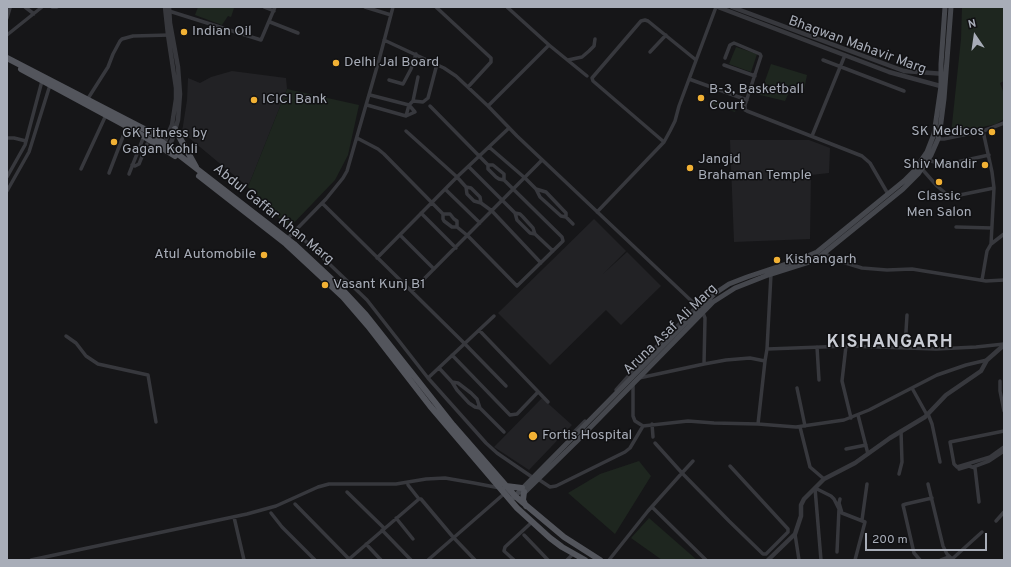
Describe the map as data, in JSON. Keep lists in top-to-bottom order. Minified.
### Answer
{"streets":{"main road":["Abdul Gaffar Khan Marg","Aruna Asaf Ali Marg"],"street":["Bhagwan Mahavir Marg"]},"crossings":[["Bhagwan Mahavir Marg","Aruna Asaf Ali Marg"]],"districts":["KISHANGARH"],"places":["Indian Oil","Delhi Jal Board","B-3, Basketball Court","ICICI Bank","SK Medicos","GK Fitness by Gagan Kohli","Shiv Mandir","Jangid Brahaman Temple","Classic Men Salon","Atul Automobile","Kishangarh","Vasant Kunj B1","Fortis Hospital"],"scale_bar":"200 m","north":"top"}
